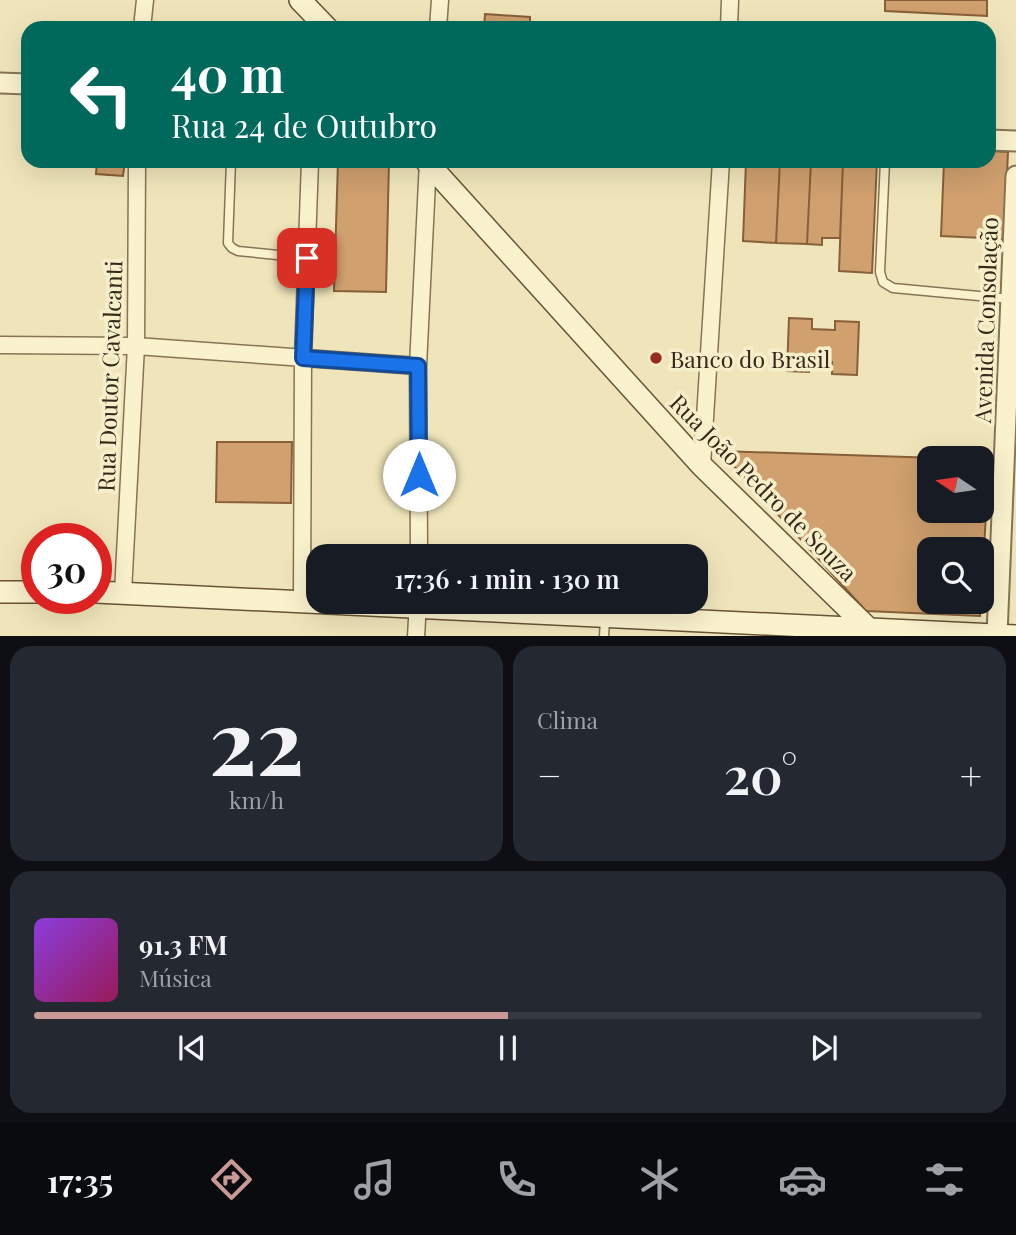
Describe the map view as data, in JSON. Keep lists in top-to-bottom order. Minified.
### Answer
{"streets":{"main road":["Rua João Pedro de Souza"],"street":["Avenida Consolação","Rua Doutor Cavalcanti"]},"places":["Banco do Brasil"],"north":"left","page":{"turn":["40 m","Rua 24 de Outubro"],"limit":"30","trip":"17:36 · 1 min · 130 m","tile":[["22","km/h"],"Clima"],"heat":["−","20°","+"],"song":["91.3 FM","Música"],"tabs":"17:35"}}
